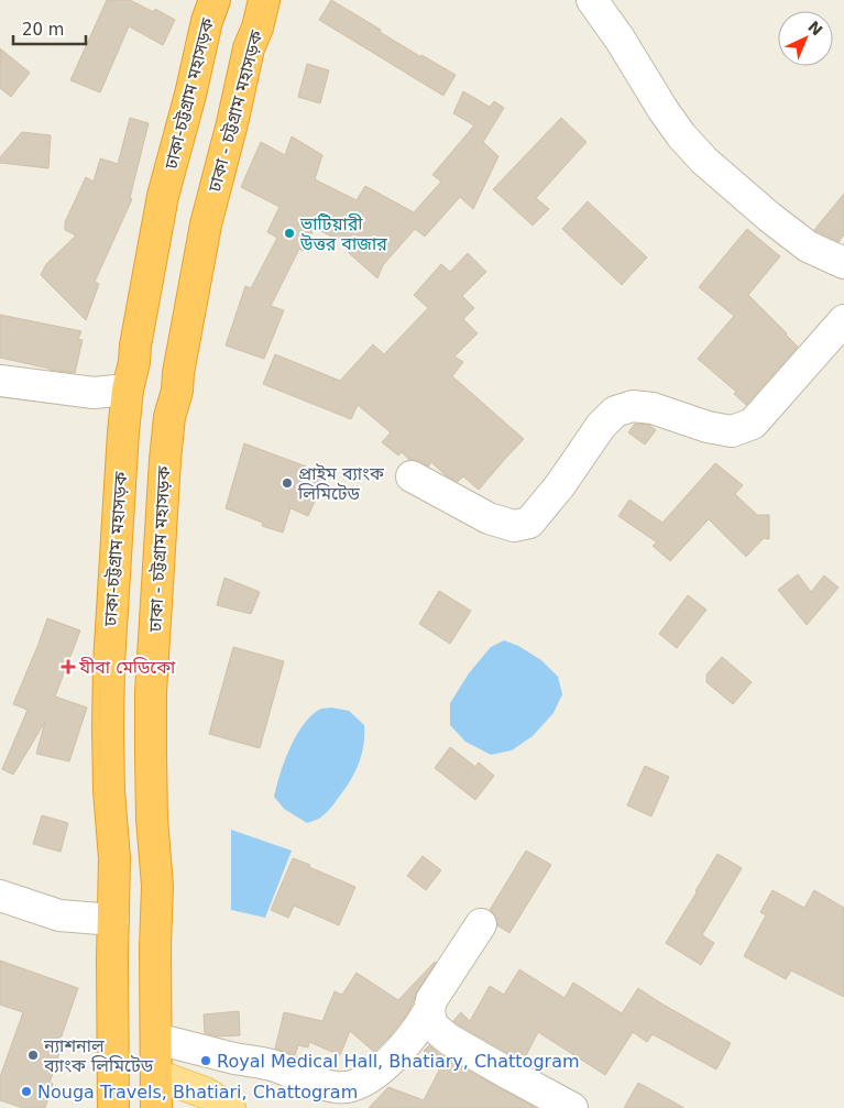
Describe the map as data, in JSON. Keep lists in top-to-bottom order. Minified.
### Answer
{"streets":{"highway":["ঢাকা-চট্টগ্রাম মহাসড়ক","ঢাকা - চট্টগ্রাম মহাসড়ক"]},"places":{"other":["ভাটিয়ারী উত্তর বাজার","প্রাইম ব্যাংক লিমিটেড","ন্যাশনাল ব্যাংক লিমিটেড","Royal Medical Hall, Bhatiary, Chattogram","Nouga Travels, Bhatiari, Chattogram"],"health":["যীবা মেডিকো"]},"scale_bar":"20 m","north":"top right"}
